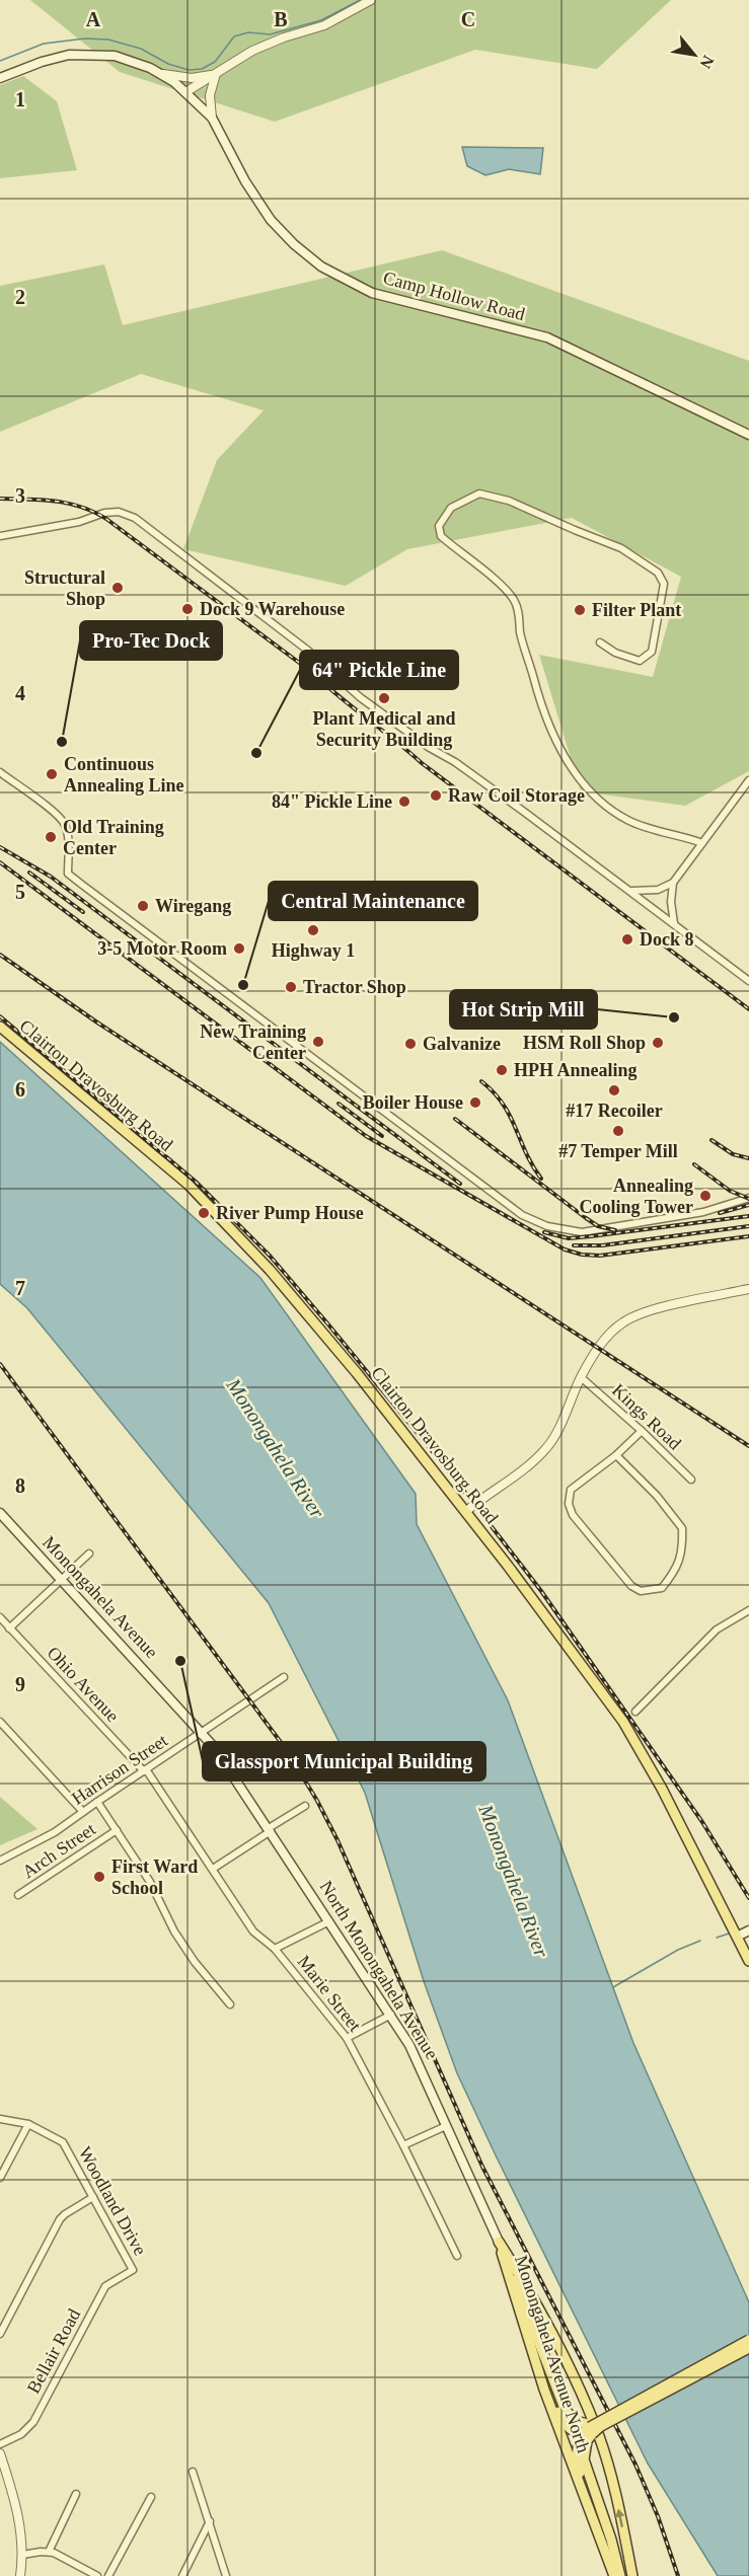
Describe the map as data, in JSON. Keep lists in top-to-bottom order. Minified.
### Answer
{"streets":{"main road":["Camp Hollow Road","Clairton Dravosburg Road","Monongahela Avenue","North Monongahela Avenue","Monongahela Avenue North"],"street":["Kings Road","Ohio Avenue","Harrison Street","Arch Street","Marie Street","Woodland Drive","Bellair Road"]},"crossings":[["Monongahela Avenue","Harrison Street"],["Monongahela Avenue","North Monongahela Avenue"],["Ohio Avenue","Harrison Street"],["Ohio Avenue","Marie Street"],["Harrison Street","North Monongahela Avenue"],["Harrison Street","Marie Street"],["North Monongahela Avenue","Monongahela Avenue North"],["Woodland Drive","Bellair Road"]],"water":["Monongahela River"],"places":["Structural Shop","Dock 9 Warehouse","Filter Plant","Plant Medical and Security Building","Pro-Tec Dock","64\" Pickle Line","Continuous Annealing Line","Raw Coil Storage","84\" Pickle Line","Old Training Center","Wiregang","Highway 1","Dock 8","3-5 Motor Room","Central Maintenance","Tractor Shop","Hot Strip Mill","New Training Center","HSM Roll Shop","Galvanize","HPH Annealing","#17 Recoiler","Boiler House","#7 Temper Mill","Annealing Cooling Tower","River Pump House","Glassport Municipal Building","First Ward School"],"north":"bottom right","grid":{"columns":["A","B","C"],"rows":["1","2","3","4","5","6","7","8","9"]}}
